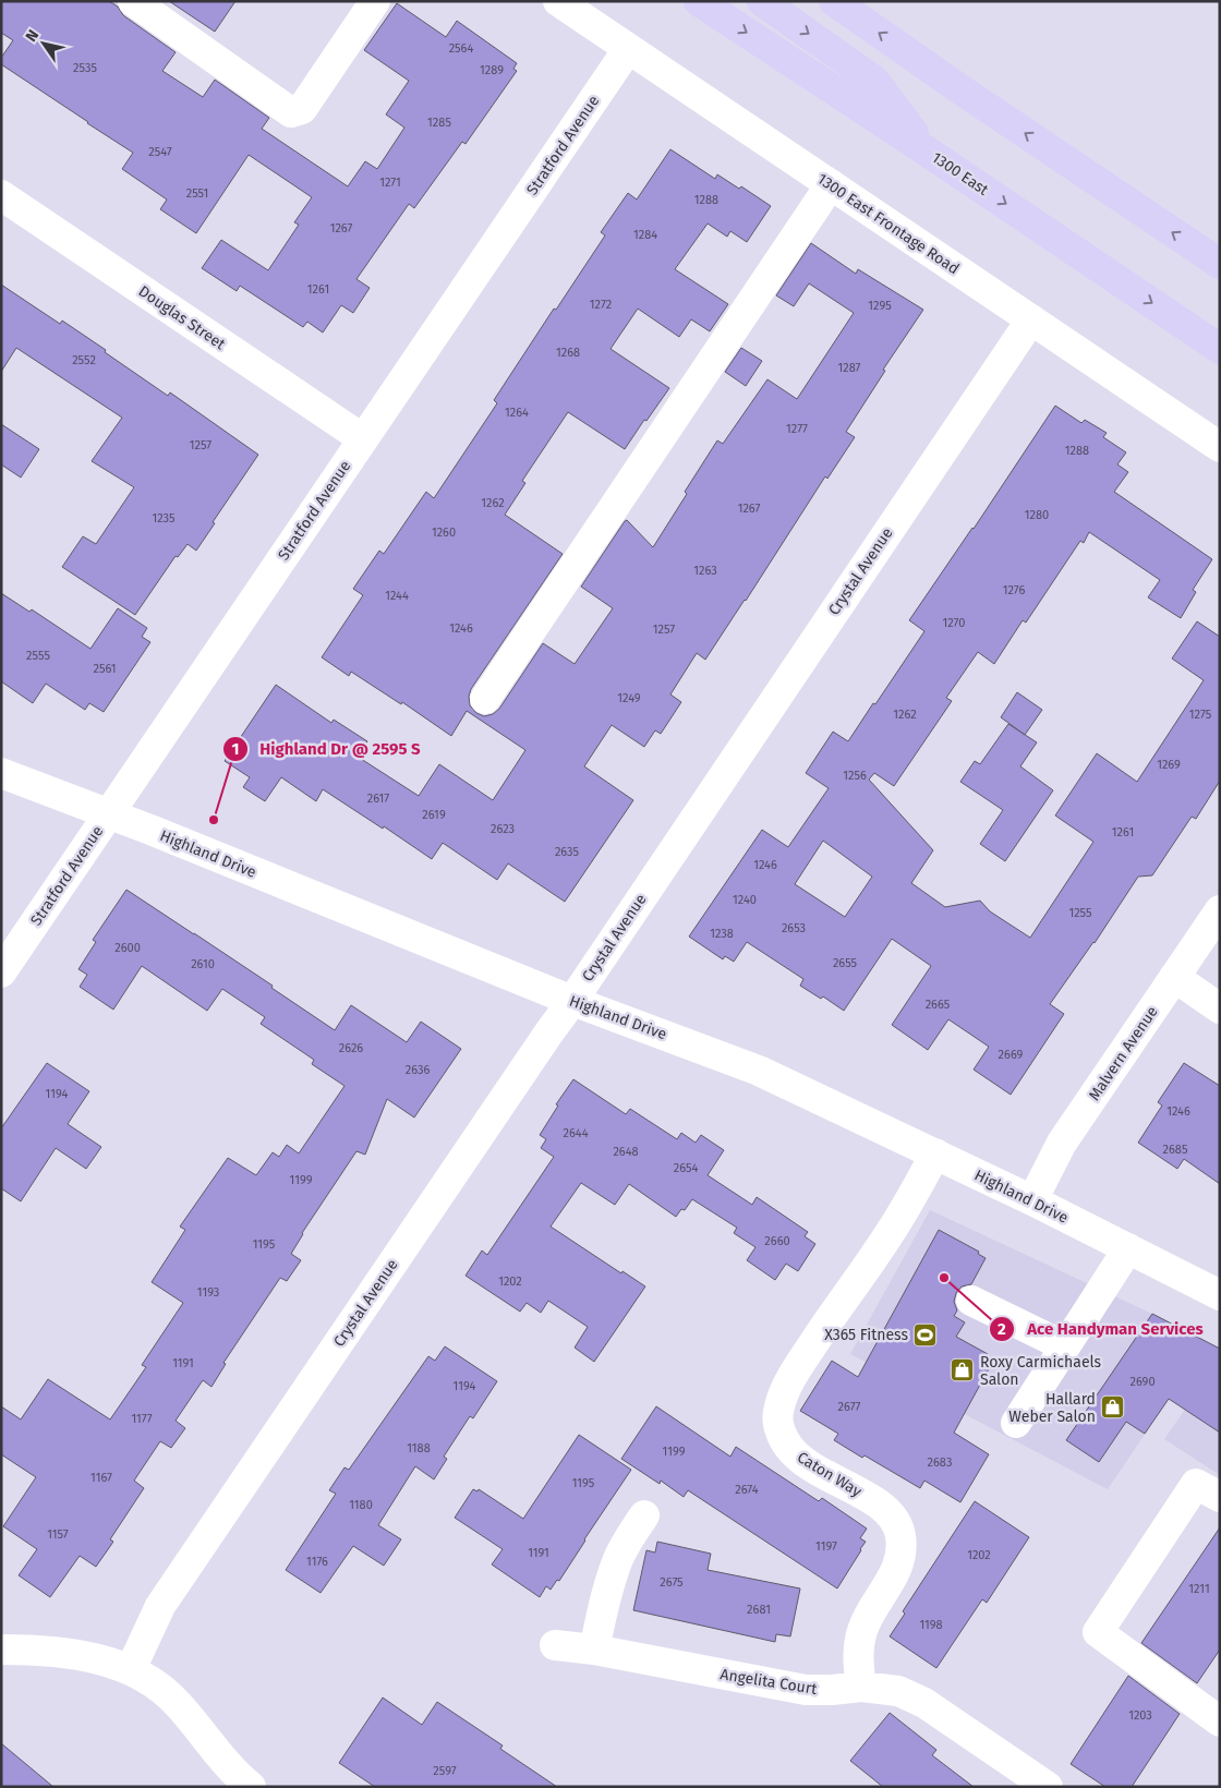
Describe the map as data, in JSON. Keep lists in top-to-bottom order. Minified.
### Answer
{"streets":{"main road":["1300 East"],"street":["Stratford Avenue","1300 East Frontage Road","Douglas Street","Crystal Avenue","Highland Drive","Malvern Avenue","Caton Way","Angelita Court"]},"crossings":[["Stratford Avenue","1300 East Frontage Road"],["Stratford Avenue","Douglas Street"],["Stratford Avenue","Highland Drive"],["1300 East Frontage Road","Crystal Avenue"],["Crystal Avenue","Highland Drive"],["Highland Drive","Malvern Avenue"],["Highland Drive","Caton Way"],["Caton Way","Angelita Court"]],"places":{"other":["Highland Dr @ 2595 S","Ace Handyman Services"],"sports":["X365 Fitness"],"shop":["Roxy Carmichaels Salon","Hallard Weber Salon"]},"house_numbers":["2564","2535","1289","1285","2547","1271","2551","1288","1267","1284","1261","1272","1295","1268","2552","1287","1264","1277","1257","1288","1262","1267","1280","1235","1260","1263","1276","1244","1270","1246","1257","2555","2561","1249","1262","1275","1269","1256","2617","2619","2623","1261","2635","1246","1240","1255","2653","1238","2600","2655","2610","2665","2626","2669","2636","1194","1246","2644","2685","2648","2654","1199","2660","1195","1202","1193","1191","2690","1194","2677","1177","1188","1199","2683","1167","1195","2674","1180","1157","1197","1191","1202","1176","2675","1211","2681","1198","1203","2597"],"north":"top left"}
